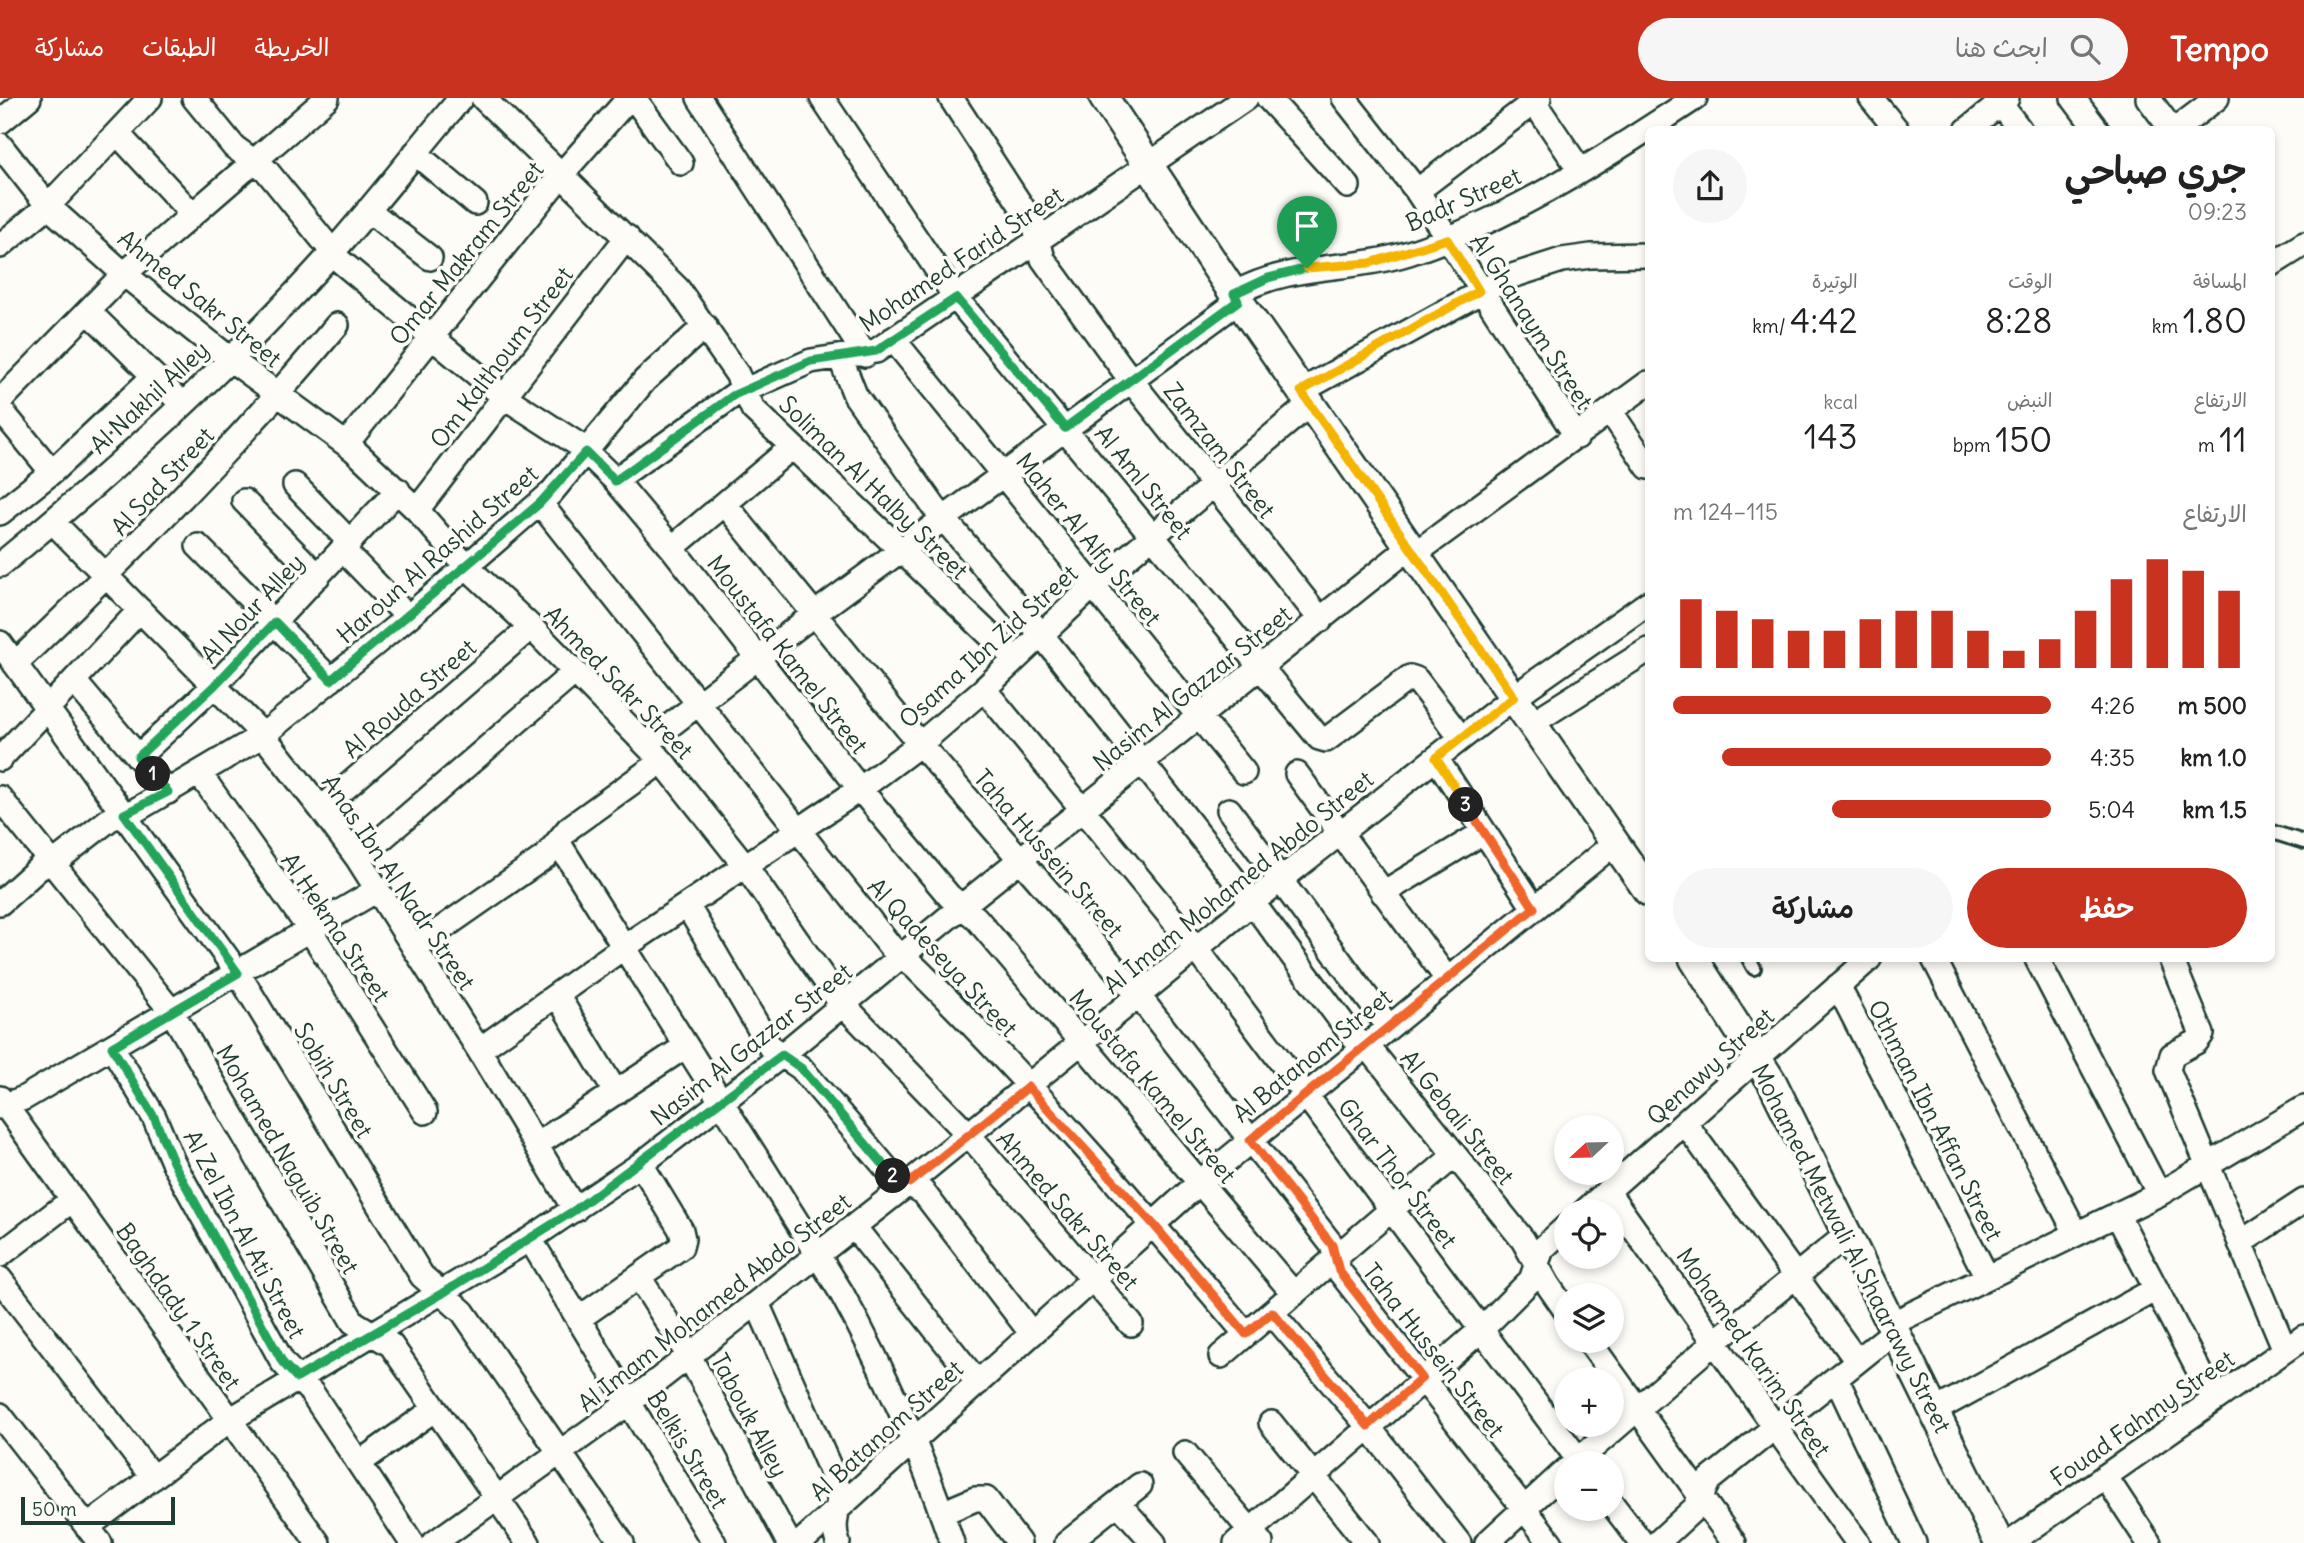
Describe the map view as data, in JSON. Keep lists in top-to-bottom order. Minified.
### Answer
{"streets":{"street":["Badr Street","Omar Makram Street","Mohamed Farid Street","Ahmed Sakr Street","Al Ghanaym Street","Om Kalthoum Street","Al Nakhil Alley","Zamzam Street","Al Sad Street","Al Aml Street","Soliman Al Halby Street","Maher Al Alfy Street","Haroun Al Rashid Street","Al Nour Alley","Osama Ibn Zid Street","Moustafa Kamel Street","Nasim Al Gazzar Street","Al Rouda Street","Taha Hussein Street","Anas Ibn Al Nadr Street","Al Imam Mohamed Abdo Street","Al Hekma Street","Al Qadeseya Street","Al Batanom Street","Qenawy Street","Sobih Street","Al Gebali Street","Othman Ibn Affan Street","Mohamed Naguib Street","Ghar Thor Street","Al Zel Ibn Al Ati Street","Mohamed Metwali Al Shaarawy Street","Baghdady 1 Street","Mohamed Karim Street","Tabouk Alley","Fouad Fahmy Street","Belkis Street"]},"crossings":[["Badr Street","Ahmed Sakr Street"],["Badr Street","Al Ghanaym Street"],["Badr Street","Zamzam Street"],["Badr Street","Al Aml Street"],["Badr Street","Soliman Al Halby Street"],["Badr Street","Maher Al Alfy Street"],["Badr Street","Moustafa Kamel Street"],["Badr Street","Taha Hussein Street"],["Badr Street","Al Qadeseya Street"],["Badr Street","Al Gebali Street"],["Omar Makram Street","Ahmed Sakr Street"],["Omar Makram Street","Soliman Al Halby Street"],["Omar Makram Street","Moustafa Kamel Street"],["Mohamed Farid Street","Zamzam Street"],["Mohamed Farid Street","Al Aml Street"],["Mohamed Farid Street","Soliman Al Halby Street"],["Mohamed Farid Street","Maher Al Alfy Street"],["Mohamed Farid Street","Moustafa Kamel Street"],["Mohamed Farid Street","Al Gebali Street"],["Ahmed Sakr Street","Om Kalthoum Street"],["Ahmed Sakr Street","Al Nakhil Alley"],["Ahmed Sakr Street","Al Sad Street"],["Ahmed Sakr Street","Haroun Al Rashid Street"],["Ahmed Sakr Street","Al Nour Alley"],["Ahmed Sakr Street","Osama Ibn Zid Street"],["Ahmed Sakr Street","Nasim Al Gazzar Street"],["Ahmed Sakr Street","Al Rouda Street"],["Ahmed Sakr Street","Al Imam Mohamed Abdo Street"],["Ahmed Sakr Street","Al Batanom Street"],["Al Ghanaym Street","Nasim Al Gazzar Street"],["Om Kalthoum Street","Soliman Al Halby Street"],["Om Kalthoum Street","Moustafa Kamel Street"],["Al Nakhil Alley","Moustafa Kamel Street"],["Al Nakhil Alley","Anas Ibn Al Nadr Street"],["Zamzam Street","Osama Ibn Zid Street"],["Zamzam Street","Nasim Al Gazzar Street"],["Al Sad Street","Anas Ibn Al Nadr Street"],["Al Sad Street","Sobih Street"],["Al Aml Street","Osama Ibn Zid Street"],["Al Aml Street","Nasim Al Gazzar Street"],["Al Aml Street","Al Imam Mohamed Abdo Street"],["Soliman Al Halby Street","Haroun Al Rashid Street"],["Soliman Al Halby Street","Osama Ibn Zid Street"],["Maher Al Alfy Street","Osama Ibn Zid Street"],["Maher Al Alfy Street","Nasim Al Gazzar Street"],["Haroun Al Rashid Street","Moustafa Kamel Street"],["Haroun Al Rashid Street","Anas Ibn Al Nadr Street"],["Haroun Al Rashid Street","Al Hekma Street"],["Haroun Al Rashid Street","Al Qadeseya Street"],["Haroun Al Rashid Street","Sobih Street"],["Haroun Al Rashid Street","Mohamed Naguib Street"],["Al Nour Alley","Anas Ibn Al Nadr Street"],["Osama Ibn Zid Street","Moustafa Kamel Street"],["Osama Ibn Zid Street","Taha Hussein Street"],["Osama Ibn Zid Street","Anas Ibn Al Nadr Street"],["Osama Ibn Zid Street","Al Qadeseya Street"],["Osama Ibn Zid Street","Al Gebali Street"],["Osama Ibn Zid Street","Ghar Thor Street"],["Moustafa Kamel Street","Nasim Al Gazzar Street"],["Moustafa Kamel Street","Al Imam Mohamed Abdo Street"],["Moustafa Kamel Street","Al Batanom Street"],["Nasim Al Gazzar Street","Taha Hussein Street"],["Nasim Al Gazzar Street","Anas Ibn Al Nadr Street"],["Nasim Al Gazzar Street","Al Qadeseya Street"],["Nasim Al Gazzar Street","Sobih Street"],["Nasim Al Gazzar Street","Al Gebali Street"],["Nasim Al Gazzar Street","Mohamed Naguib Street"],["Nasim Al Gazzar Street","Ghar Thor Street"],["Nasim Al Gazzar Street","Al Zel Ibn Al Ati Street"],["Nasim Al Gazzar Street","Baghdady 1 Street"],["Nasim Al Gazzar Street","Belkis Street"],["Al Rouda Street","Anas Ibn Al Nadr Street"],["Taha Hussein Street","Al Imam Mohamed Abdo Street"],["Taha Hussein Street","Al Batanom Street"],["Al Imam Mohamed Abdo Street","Al Qadeseya Street"],["Al Imam Mohamed Abdo Street","Sobih Street"],["Al Imam Mohamed Abdo Street","Al Gebali Street"],["Al Imam Mohamed Abdo Street","Mohamed Naguib Street"],["Al Imam Mohamed Abdo Street","Ghar Thor Street"],["Al Imam Mohamed Abdo Street","Tabouk Alley"],["Al Imam Mohamed Abdo Street","Belkis Street"],["Al Qadeseya Street","Al Batanom Street"],["Al Batanom Street","Al Gebali Street"],["Al Batanom Street","Ghar Thor Street"],["Qenawy Street","Othman Ibn Affan Street"],["Qenawy Street","Mohamed Metwali Al Shaarawy Street"],["Qenawy Street","Mohamed Karim Street"],["Othman Ibn Affan Street","Mohamed Metwali Al Shaarawy Street"],["Othman Ibn Affan Street","Mohamed Karim Street"]],"scale_bar":"50 m","north":"left","page":{"header":"Tempo","search":"ابحث هنا","nav":["الخريطة","الطبقات","مشاركة"],"heading":["جري صباحي","09:23"],"stats":[["المسافة","1.80 km"],["الوقت","8:28"],["الوتيرة","4:42 /km"],["الارتفاع","11 m"],["النبض","150 bpm"],["kcal","143"]],"chart":["الارتفاع","115–124 m"],"list":[{"name":"500 m","note":"4:26"},{"name":"1.0 km","note":"4:35"},{"name":"1.5 km","note":"5:04"}],"pins":["1","3","2"],"buttons":["حفظ","مشاركة"],"map_buttons":["+","−"],"scale":"50 m"}}
